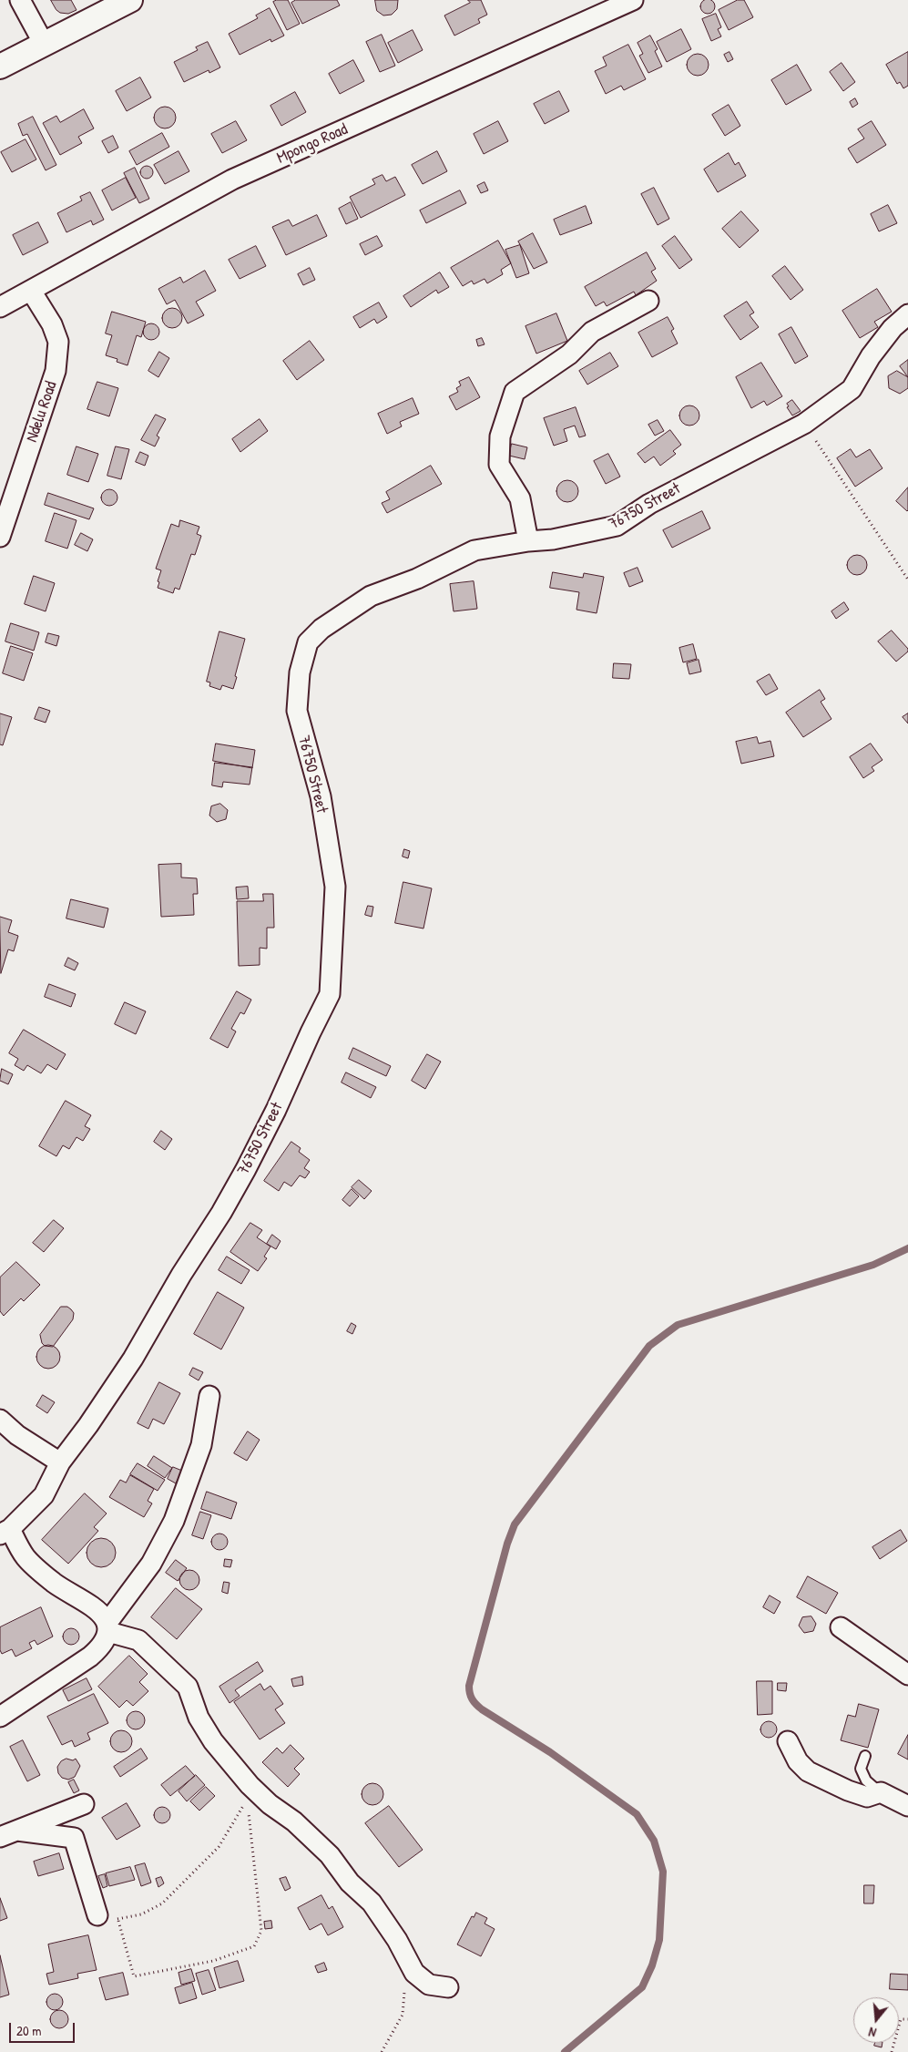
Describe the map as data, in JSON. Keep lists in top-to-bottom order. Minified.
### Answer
{"streets":{"street":["Mpongo Road","Ndelu Road","76750 Street"]},"crossings":[["Mpongo Road","Ndelu Road"]],"scale_bar":"20 m","north":"bottom"}
